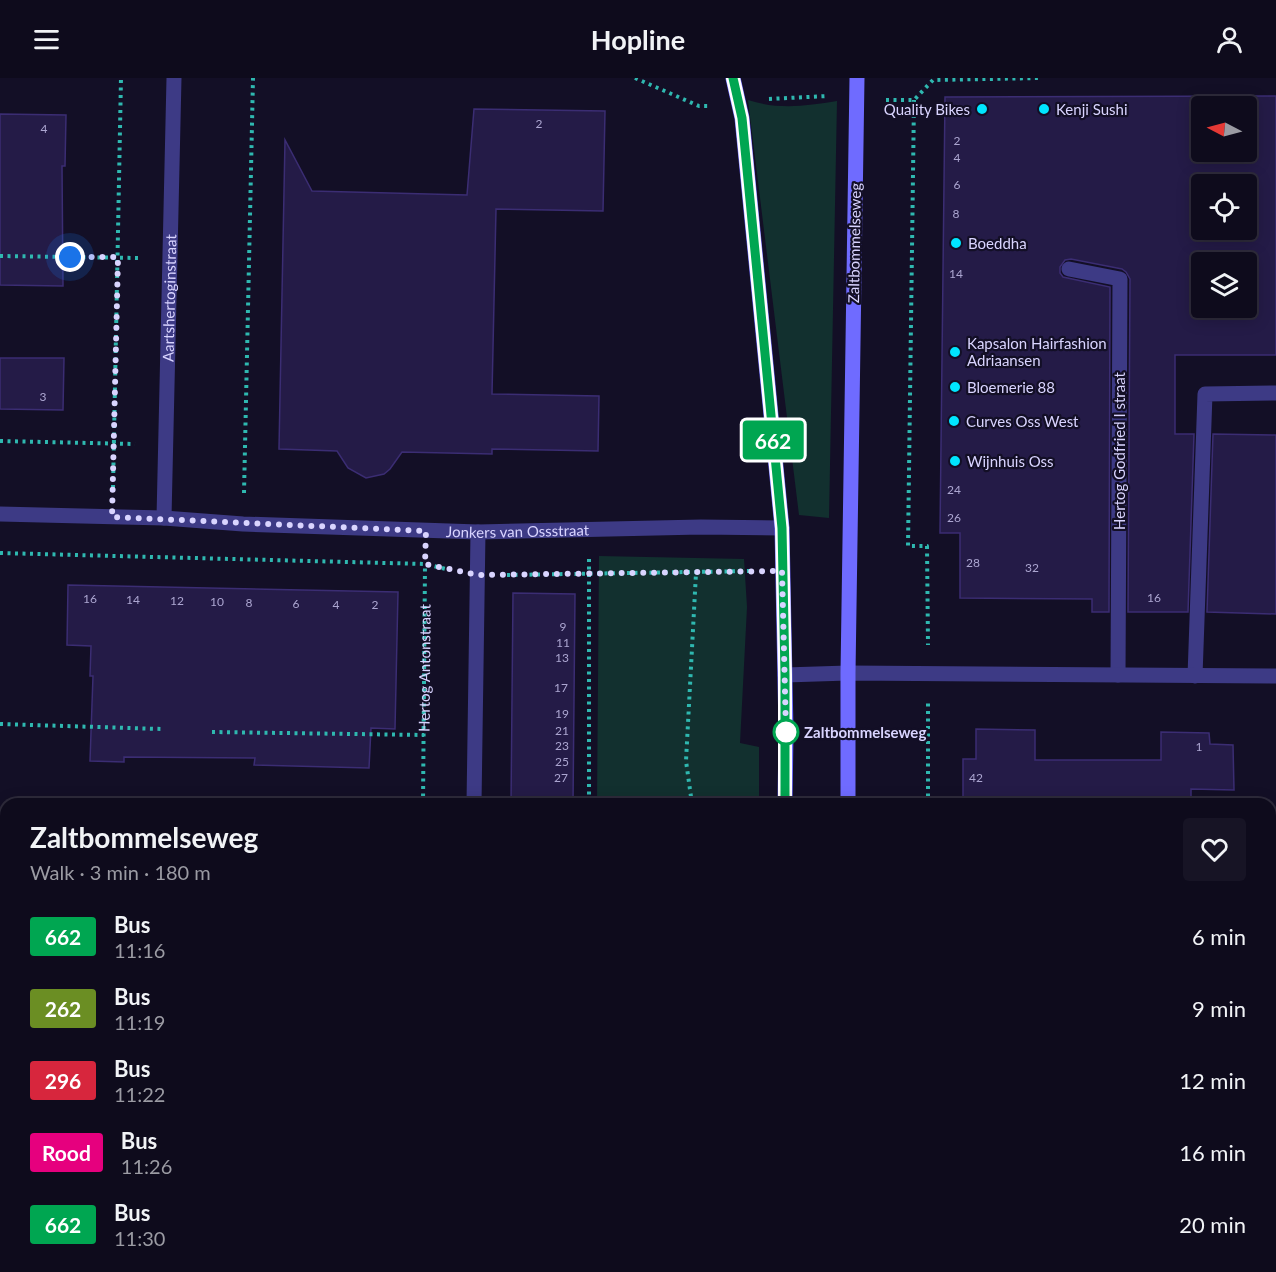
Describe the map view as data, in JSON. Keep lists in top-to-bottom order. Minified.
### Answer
{"streets":{"main road":["Zaltbommelseweg"],"street":["Aartshertoginstraat","Hertog Godfried I straat","Jonkers van Ossstraat"],"path":["Hertog Antonstraat"]},"crossings":[["Aartshertoginstraat","Jonkers van Ossstraat"],["Jonkers van Ossstraat","Hertog Antonstraat"]],"places":["Quality Bikes","Kenji Sushi","Boeddha","Kapsalon Hairfashion Adriaansen","Bloemerie 88","Curves Oss West","Wijnhuis Oss","Zaltbommelseweg"],"lines":["bus line 662"],"house_numbers":["2","4","2","4","6","8","14","3","24","26","28","32","16","16","14","12","10","8","6","4","2","9","11","13","17","19","21","23","1","25","27","42"],"north":"left","page":{"header":"Hopline","on_map":"662","heading":["Zaltbommelseweg","Walk · 3 min · 180 m"],"list":[{"mark":"662","name":"Bus","note":"11:16","value":"6 min"},{"mark":"262","name":"Bus","note":"11:19","value":"9 min"},{"mark":"296","name":"Bus","note":"11:22","value":"12 min"},{"mark":"Rood","name":"Bus","note":"11:26","value":"16 min"},{"mark":"662","name":"Bus","note":"11:30","value":"20 min"}]}}
